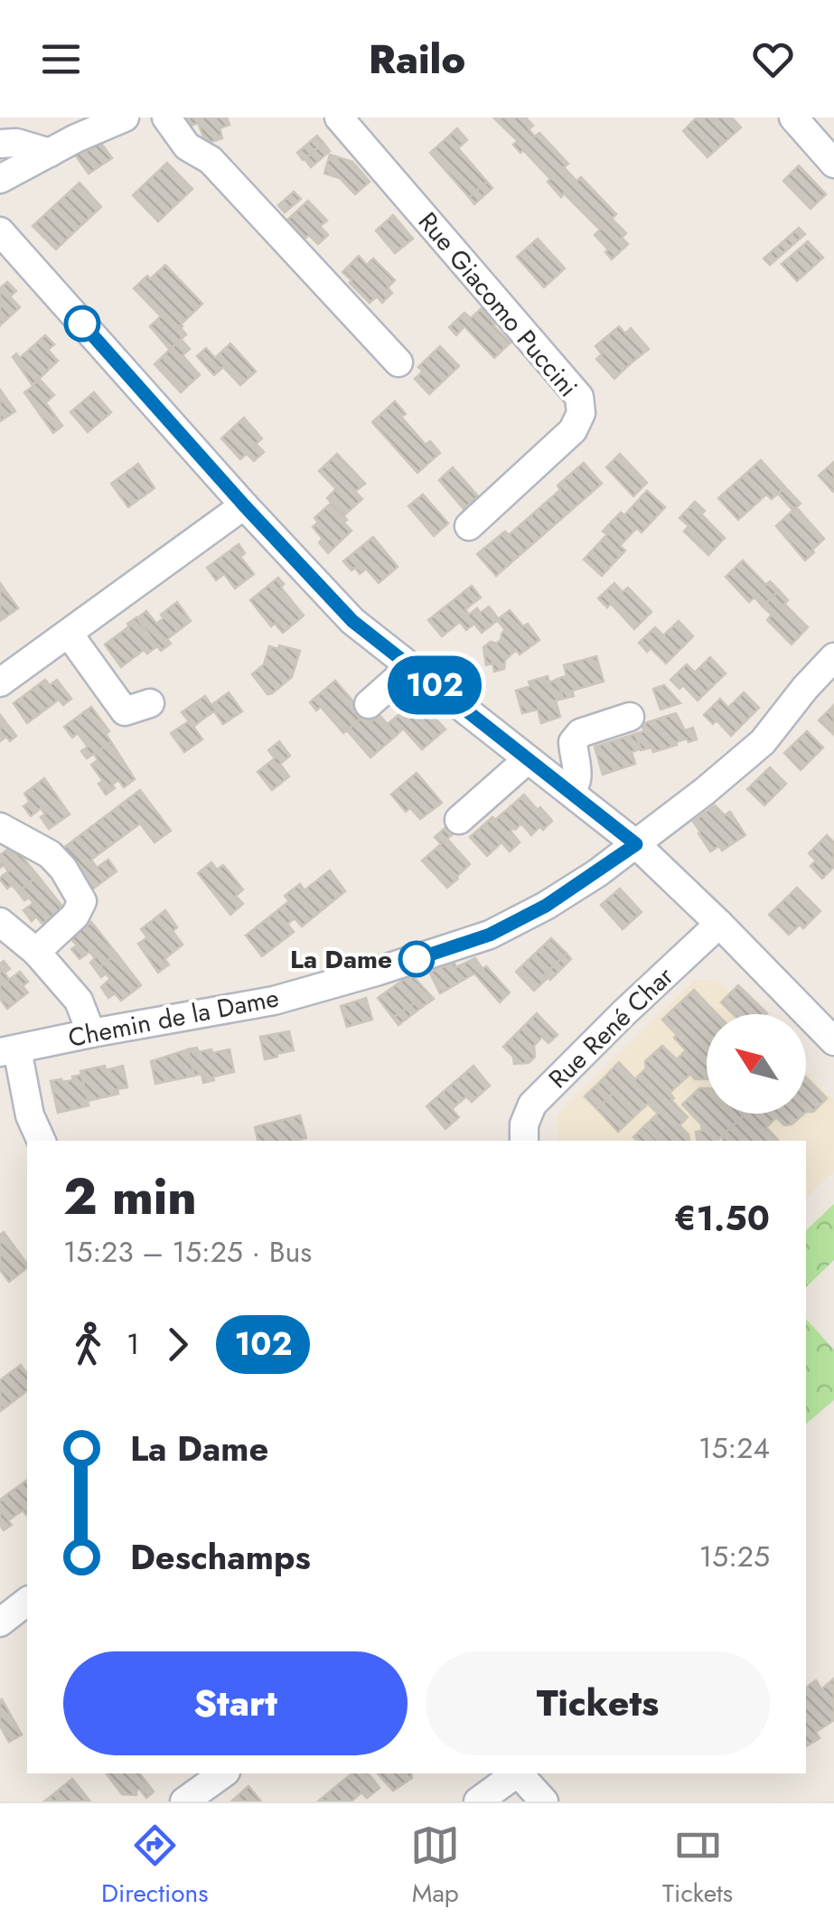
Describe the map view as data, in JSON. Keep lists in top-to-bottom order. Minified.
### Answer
{"streets":{"street":["Rue Giacomo Puccini","Chemin de la Dame","Rue René Char"]},"places":["La Dame"],"lines":["bus line 102"],"north":"top left","page":{"header":"Railo","on_map":"102","heading":["2 min","15:23 – 15:25 · Bus","€1.50"],"legs":["1","102"],"list":[{"name":"La Dame","value":"15:24"},{"name":"Deschamps","value":"15:25"}],"buttons":["Start","Tickets"],"tabs":["Directions","Map","Tickets"]}}
